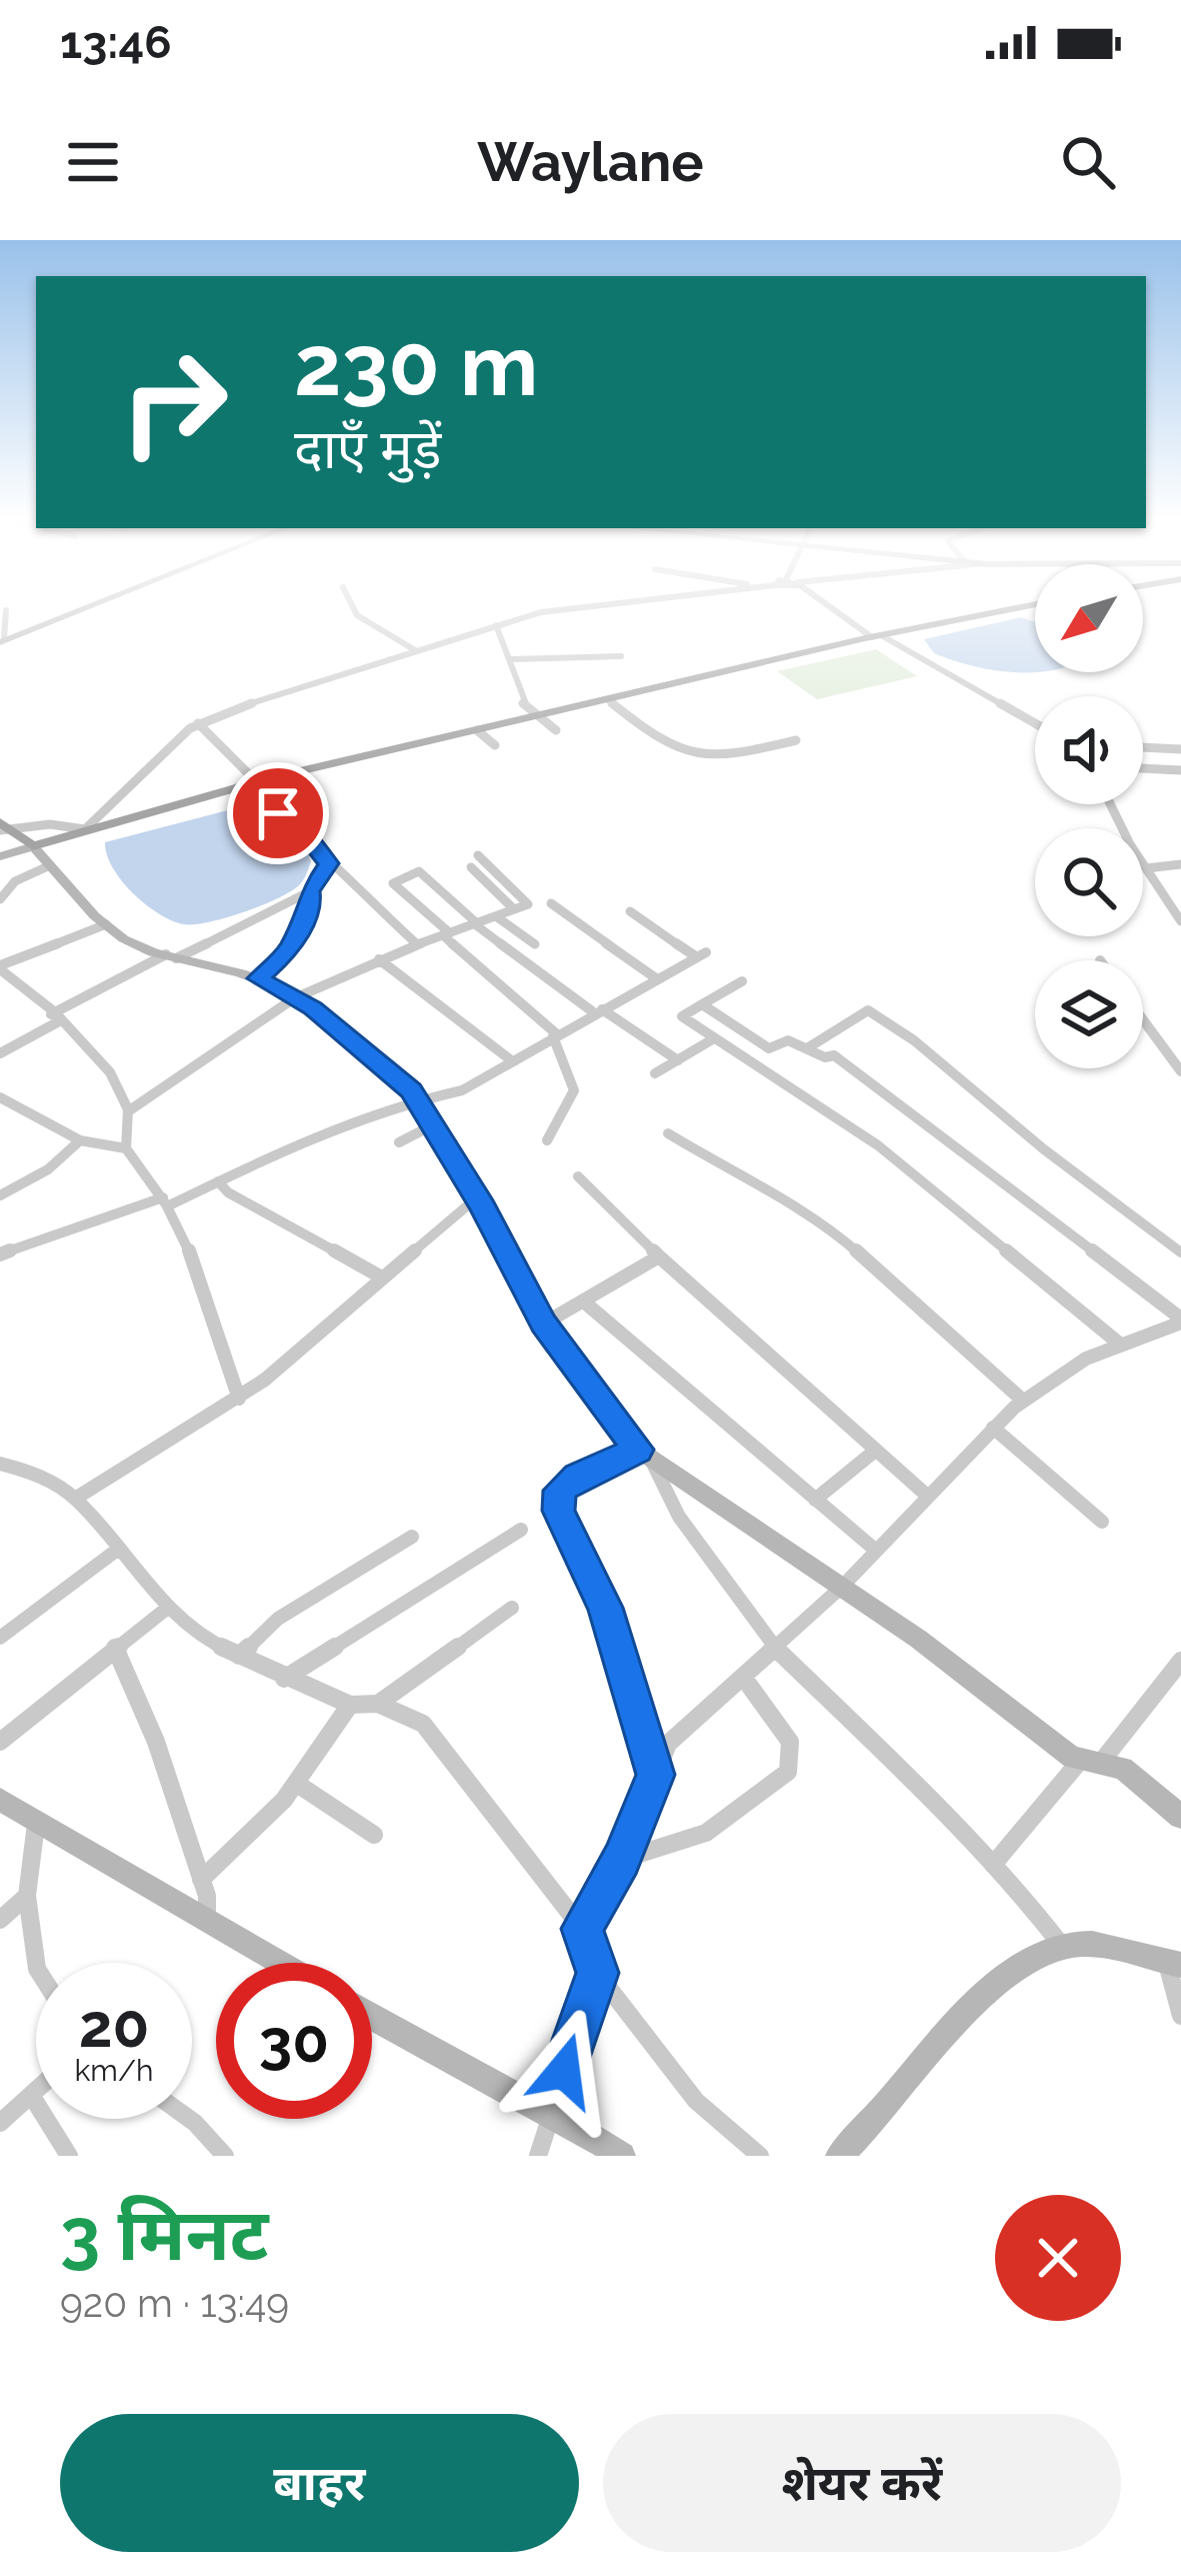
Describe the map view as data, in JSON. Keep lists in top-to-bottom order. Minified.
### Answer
{"north":"bottom left","page":{"status":"13:46","header":"Waylane","turn":["230 m","दाएँ मुड़ें"],"speed":"20 km/h","limit":"30","heading":["3 मिनट","920 m · 13:49"],"buttons":["बाहर","शेयर करें"]}}
